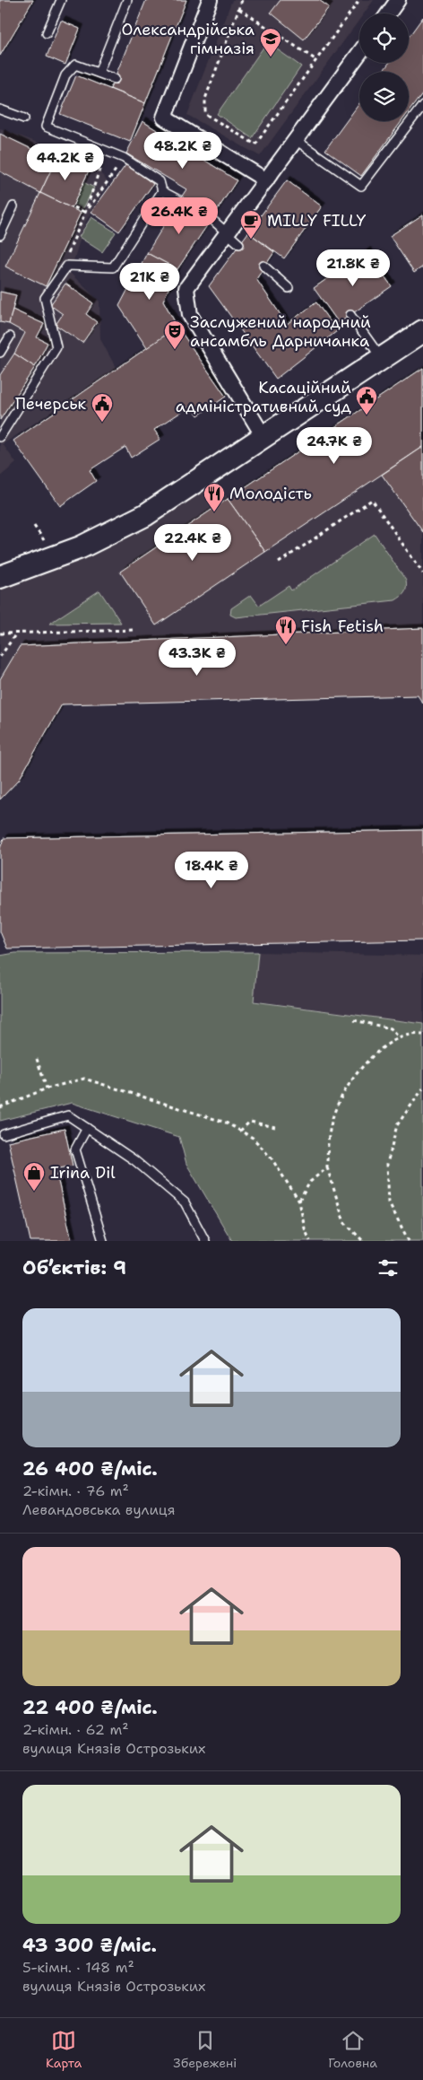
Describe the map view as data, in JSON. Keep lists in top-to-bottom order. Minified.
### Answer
{"places":{"school or university":["Олександрійська гімназія"],"cafe":["MILLY FILLY"],"theatre":["Заслужений народний ансамбль Дарничанка"],"public building":["Касаційний адміністративний суд","Печерськ"],"restaurant":["Молодiсть","Fish Fetish"],"shop":["Irina Dil"]},"page":{"price":["48.2K ₴","44.2K ₴","26.4K ₴","21.8K ₴","21K ₴","24.7K ₴","22.4K ₴","43.3K ₴","18.4K ₴"],"heading":"Об’єктів: 9","list":[{"name":"26 400 ₴/міс.","note":"2-кімн. · 76 m² · Левандовська вулиця"},{"name":"22 400 ₴/міс.","note":"2-кімн. · 62 m² · вулиця Князів Острозьких"},{"name":"43 300 ₴/міс.","note":"5-кімн. · 148 m² · вулиця Князів Острозьких"}],"tabs":["Карта","Збережені","Головна"]}}
